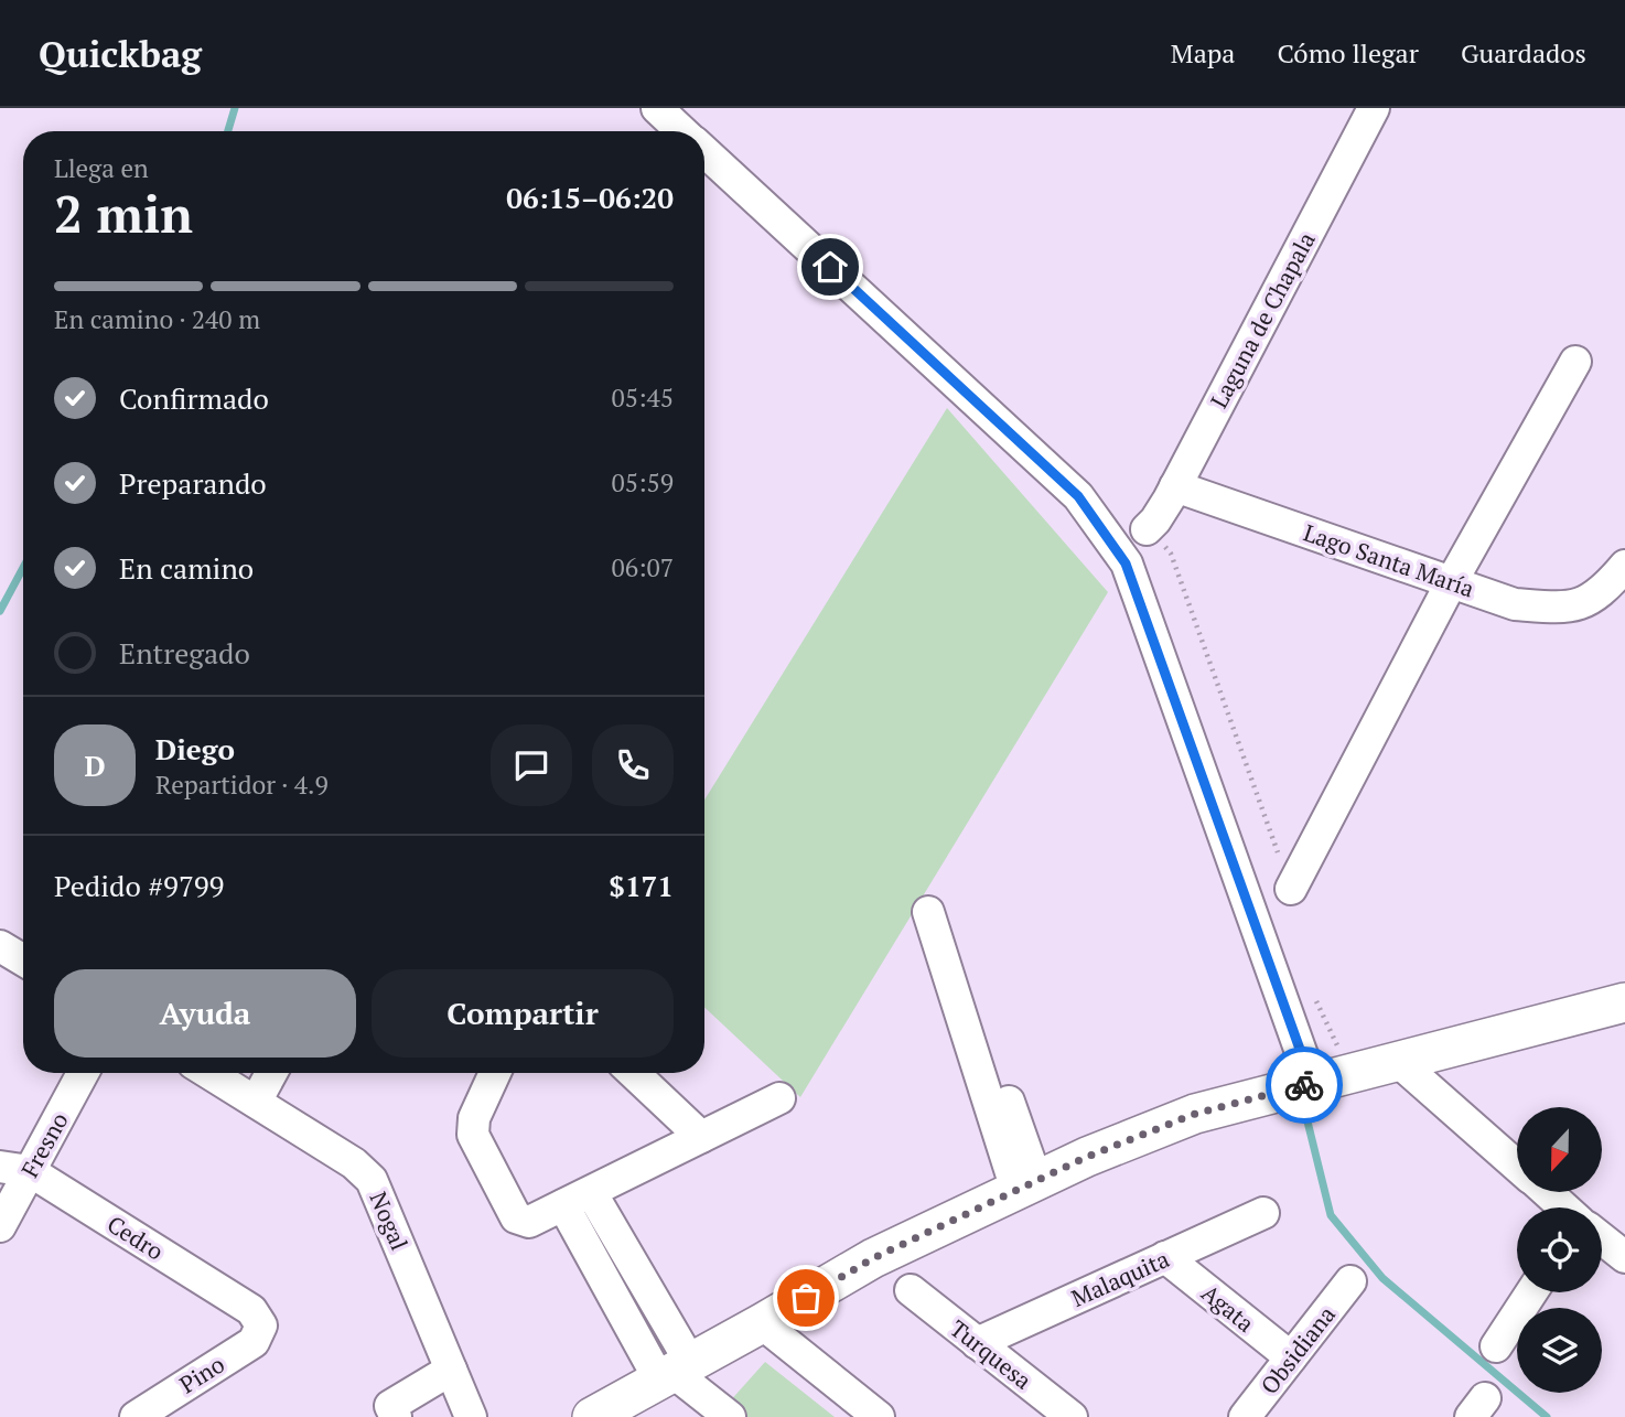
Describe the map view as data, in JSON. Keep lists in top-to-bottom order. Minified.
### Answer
{"streets":{"street":["Laguna de Chapala","Lago Santa María","Fresno","Nogal","Cedro","Malaquita","Agata","Obsidiana","Turquesa","Pino"]},"crossings":[["Laguna de Chapala","Lago Santa María"],["Fresno","Cedro"],["Cedro","Pino"],["Malaquita","Agata"],["Malaquita","Turquesa"],["Agata","Obsidiana"]],"north":"bottom","page":{"header":"Quickbag","nav":["Mapa","Cómo llegar","Guardados"],"heading":["2 min","Llega en","06:15–06:20"],"panel":["Diego","Repartidor · 4.9","Pedido #9799","$171"],"bar":"En camino · 240 m","list":[["Confirmado","05:45"],["Preparando","05:59"],["En camino","06:07"],"Entregado"],"round":"D","buttons":["Ayuda","Compartir"]}}
